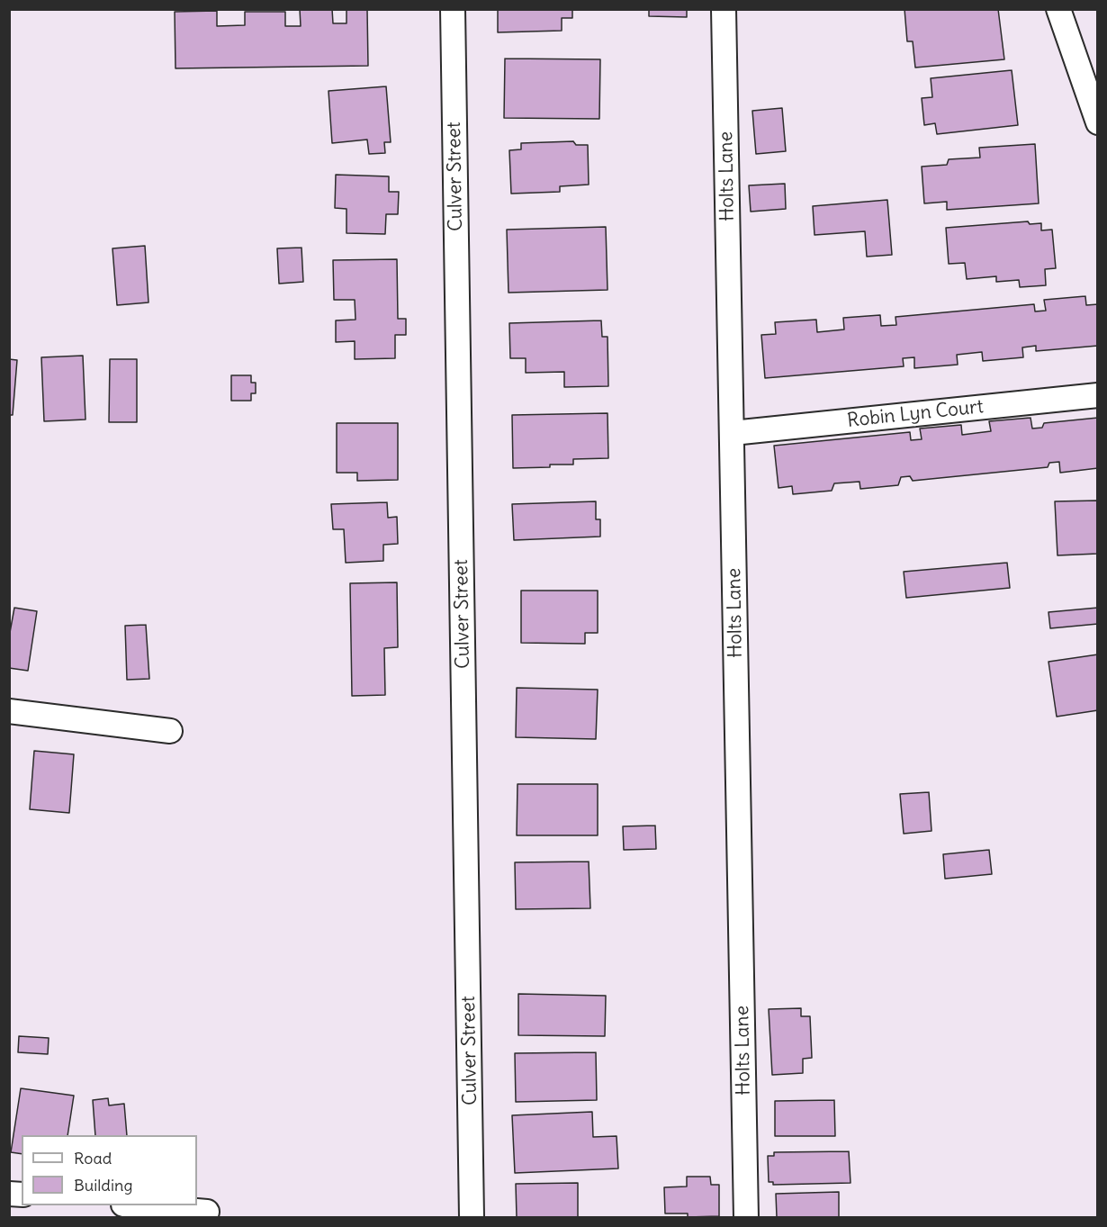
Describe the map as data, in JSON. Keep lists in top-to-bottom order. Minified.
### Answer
{"streets":{"street":["Culver Street","Holts Lane","Robin Lyn Court"]},"crossings":[["Holts Lane","Robin Lyn Court"]],"legend":["Road","Building"]}
